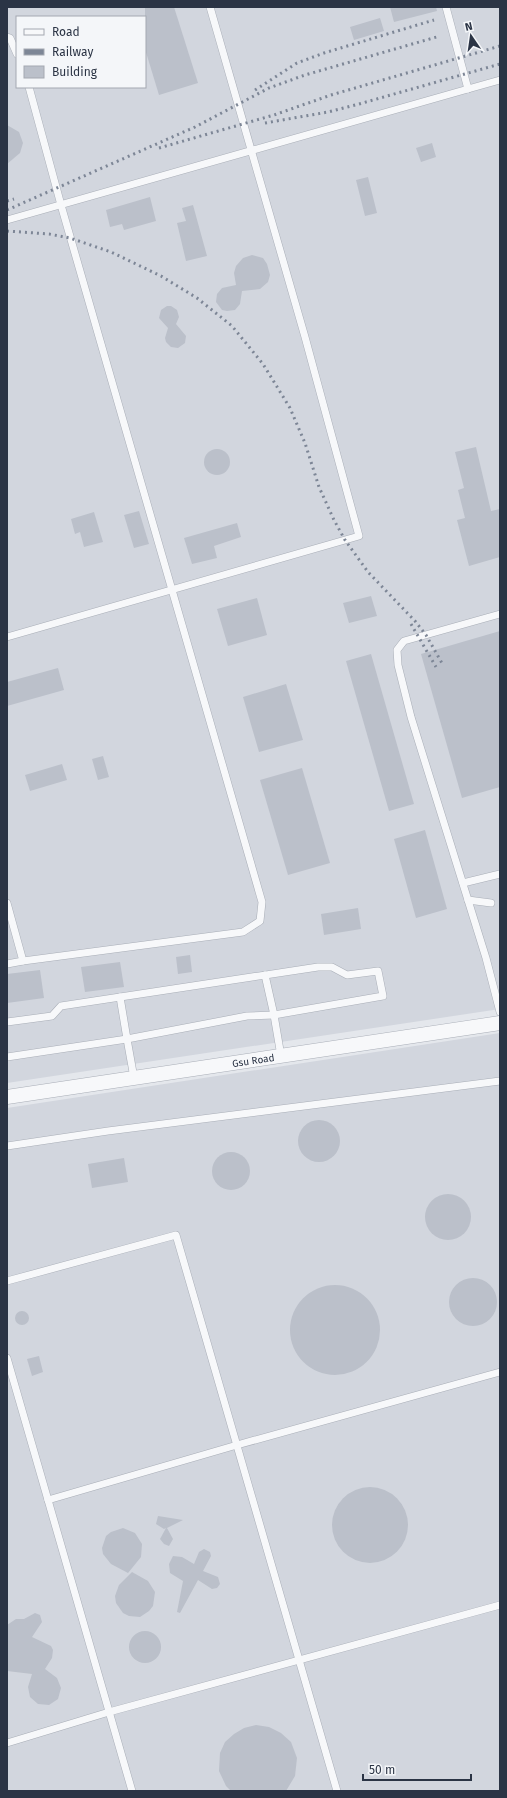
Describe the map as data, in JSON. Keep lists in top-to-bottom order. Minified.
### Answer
{"streets":{"street":["Gsu Road"]},"legend":["Road","Railway","Building"],"scale_bar":"50 m","north":"top"}
